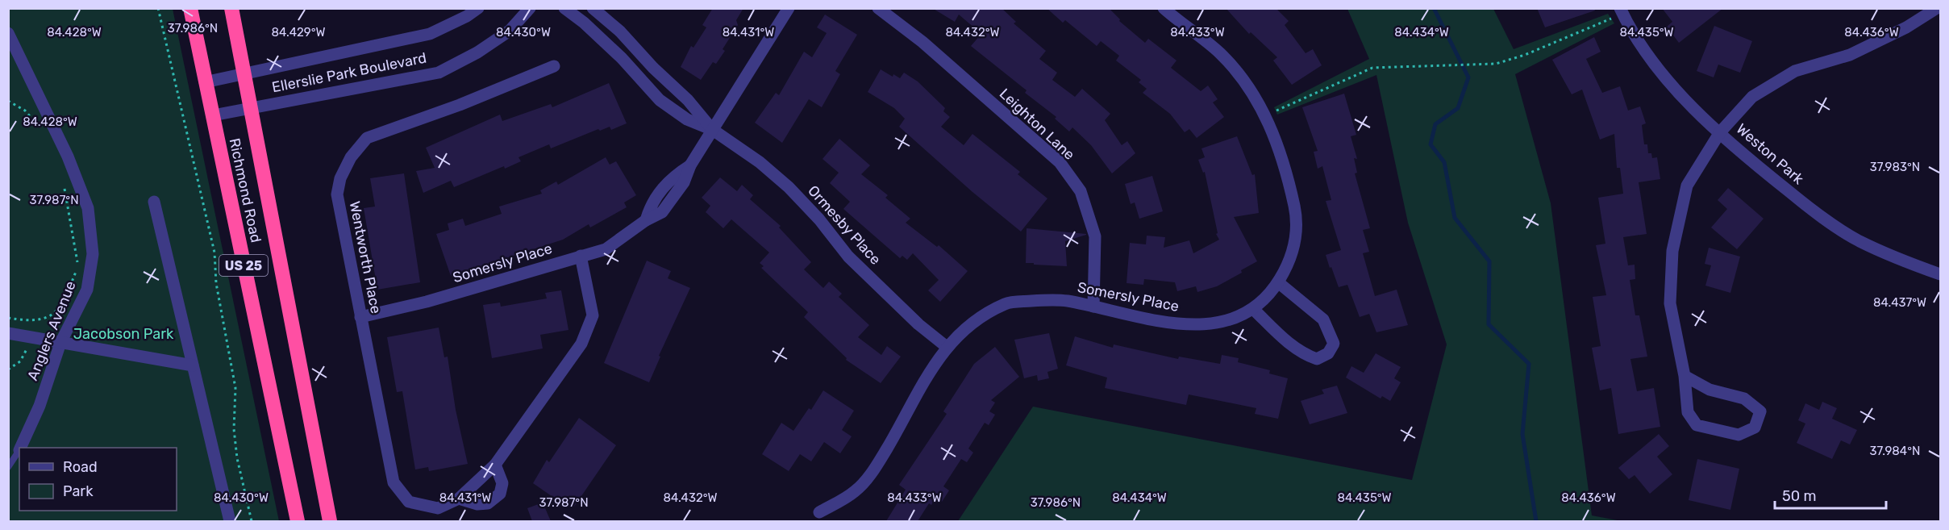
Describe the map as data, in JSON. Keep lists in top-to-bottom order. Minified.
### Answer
{"streets":{"highway":["Richmond Road","US 25"],"street":["Ellerslie Park Boulevard","Leighton Lane","Weston Park","Ormesby Place","Wentworth Place","Somersly Place","Anglers Avenue"]},"crossings":[["Ellerslie Park Boulevard","Richmond Road"],["Leighton Lane","Somersly Place"],["Ormesby Place","Somersly Place"],["Wentworth Place","Somersly Place"]],"parks":["Jacobson Park"],"legend":["Road","Park"],"scale_bar":"50 m","coordinates":["37.986°N","84.428°W","84.429°W","84.430°W","84.431°W","84.432°W","84.433°W","84.434°W","84.435°W","84.436°W","37.983°N","37.987°N","84.437°W","37.984°N"]}
